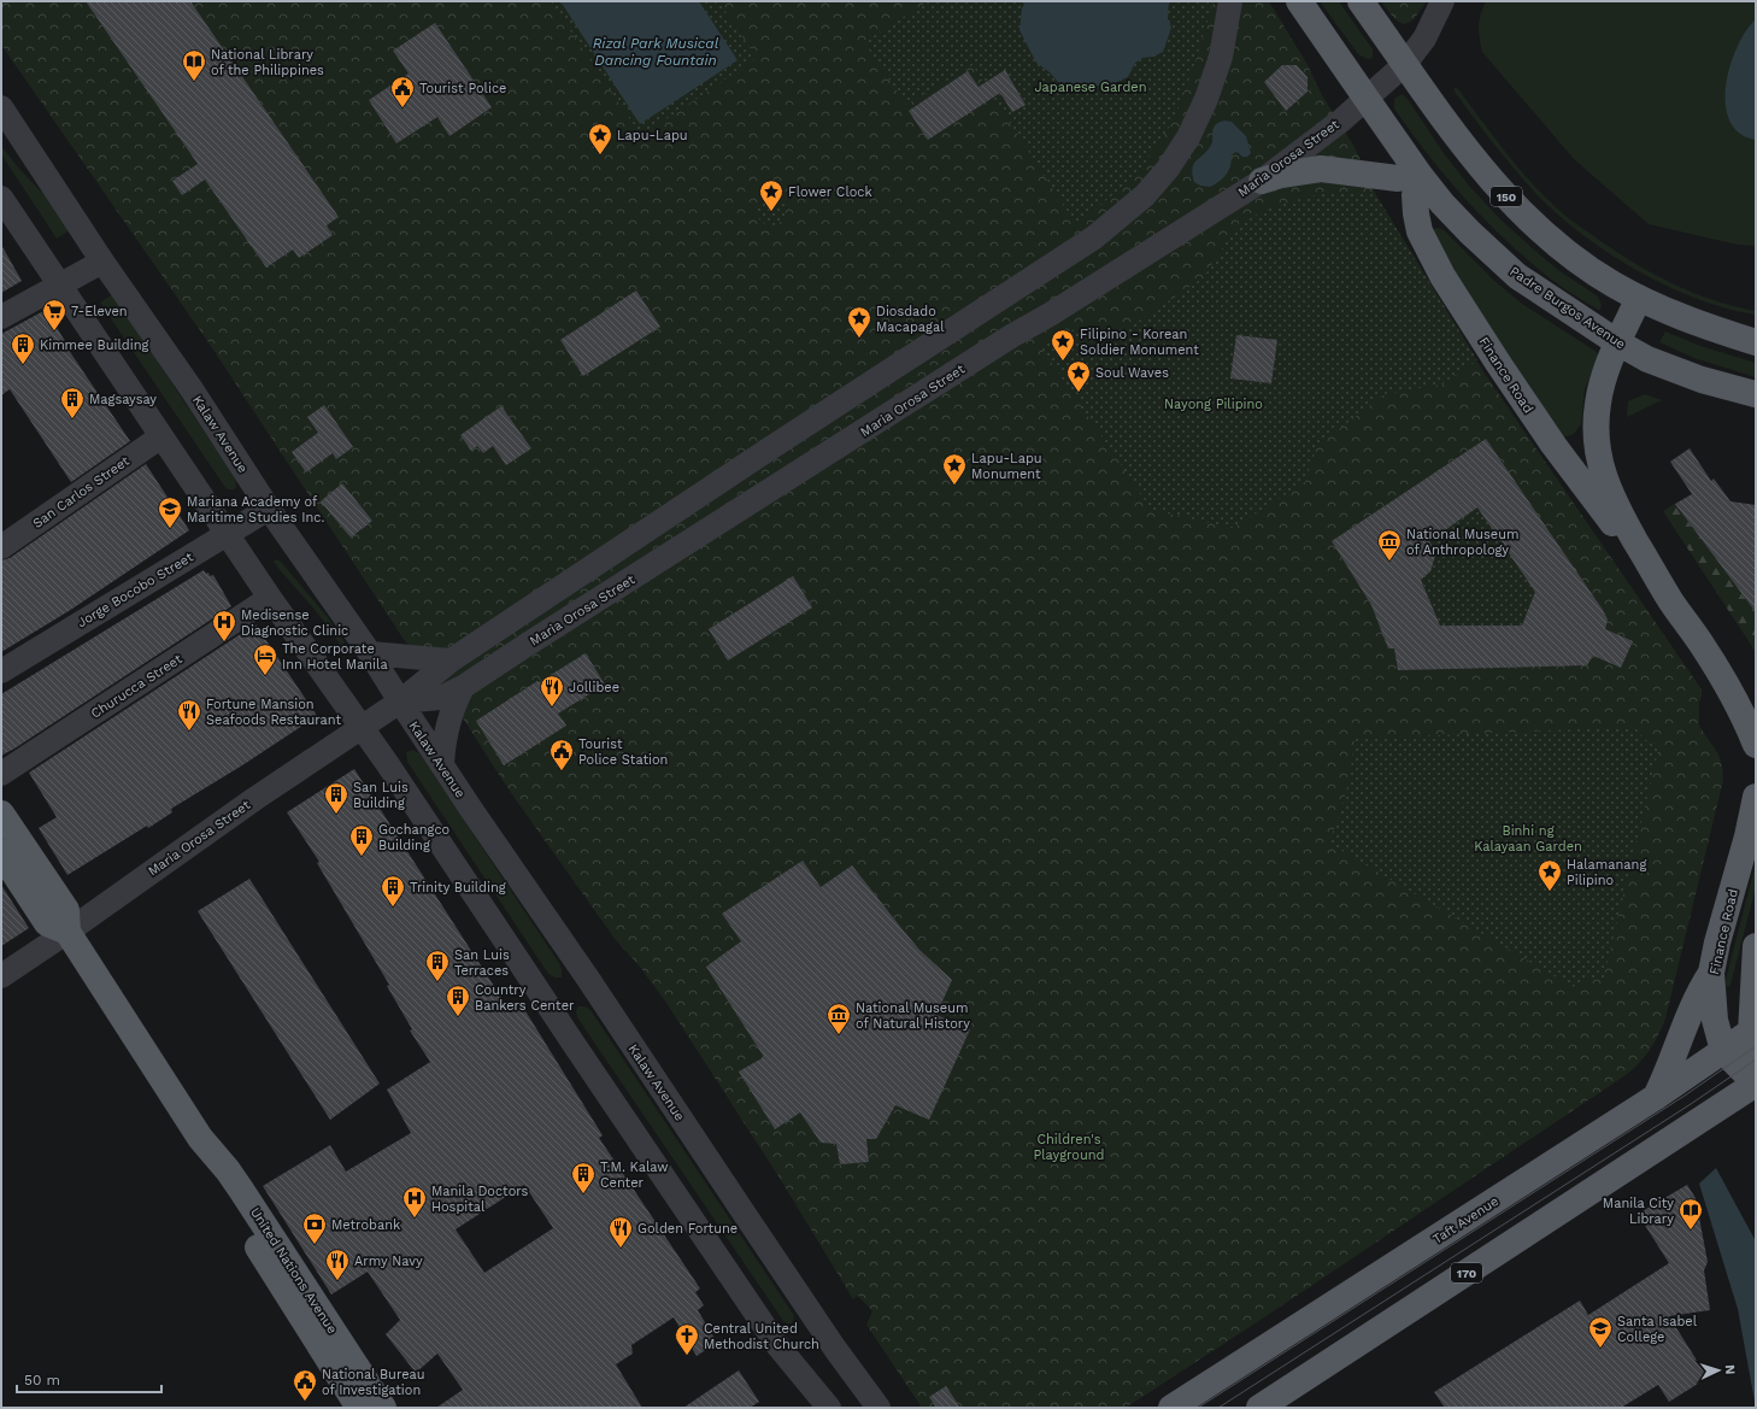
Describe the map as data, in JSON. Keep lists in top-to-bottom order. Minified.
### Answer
{"streets":{"main road":["150","Padre Burgos Avenue","Finance Road","Taft Avenue","United Nations Avenue","170"],"street":["Maria Orosa Street","Kalaw Avenue","San Carlos Street","Jorge Bocobo Street","Churucca Street"]},"crossings":[["Maria Orosa Street","150"],["Maria Orosa Street","Padre Burgos Avenue"],["Maria Orosa Street","Kalaw Avenue"],["Maria Orosa Street","United Nations Avenue"],["150","Finance Road"],["Padre Burgos Avenue","Finance Road"],["Finance Road","Taft Avenue"],["Kalaw Avenue","Jorge Bocobo Street"]],"water":["Rizal Park Musical Dancing Fountain"],"parks":["Japanese Garden","Nayong Pilipino","Binhi ng Kalayaan Garden","Children's Playground"],"places":{"library":["National Library of the Philippines","Manila City Library"],"public building":["Tourist Police","Tourist Police Station","National Bureau of Investigation"],"place":["Lapu-Lapu","Flower Clock","Diosdado Macapagal","Filipino - Korean Soldier Monument","Soul Waves","Lapu-Lapu Monument","Halamanang Pilipino"],"supermarket":["7-Eleven"],"building":["Kimmee Building","Magsaysay","San Luis Building","Gochangco Building","Trinity Building","San Luis Terraces","Country Bankers Center","T.M. Kalaw Center"],"school or university":["Mariana Academy of Maritime Studies Inc.","Santa Isabel College"],"museum":["National Museum of Anthropology","National Museum of Natural History"],"hospital":["Medisense Diagnostic Clinic","Manila Doctors Hospital"],"hotel":["The Corporate Inn Hotel Manila"],"restaurant":["Jollibee","Fortune Mansion Seafoods Restaurant","Golden Fortune","Army Navy"],"bank":["Metrobank"],"church":["Central United Methodist Church"]},"scale_bar":"50 m","north":"right"}
